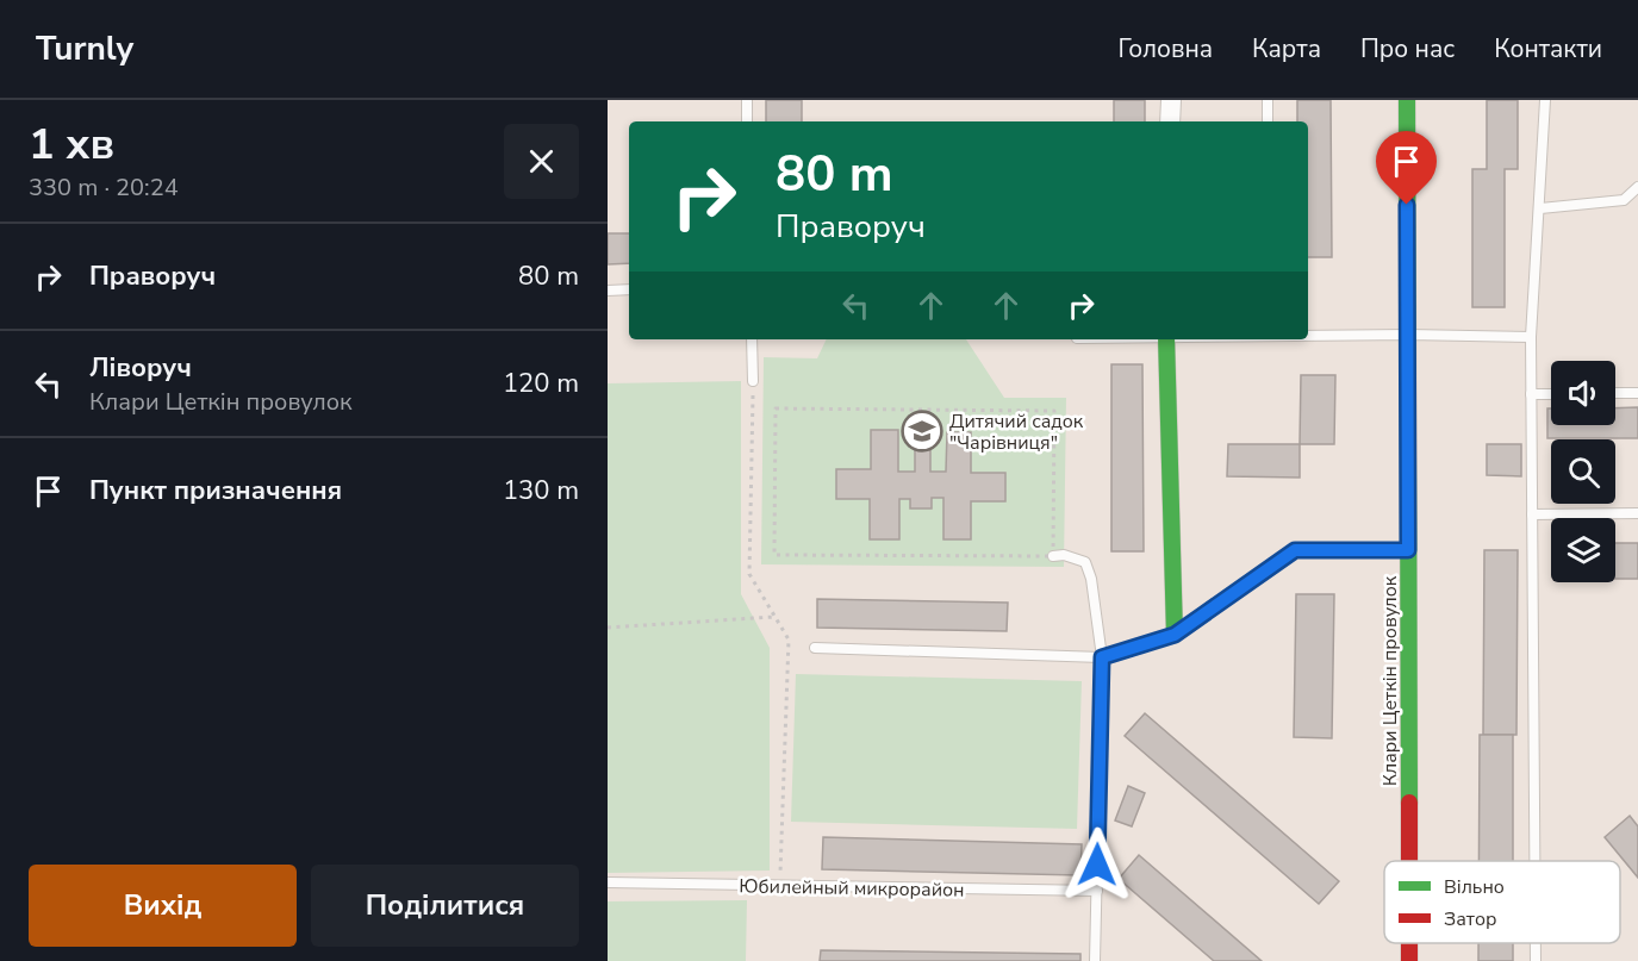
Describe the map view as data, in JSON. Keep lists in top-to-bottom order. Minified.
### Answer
{"streets":{"street":["Клари Цеткін провулок"],"lane":["Юбилейный микрорайон"]},"places":{"school or university":["Дитячий садок \"Чарівниця\""]},"legend":["Вільно","Затор"],"page":{"header":"Turnly","nav":["Головна","Карта","Про нас","Контакти"],"heading":["1 хв","330 m · 20:24"],"turn":["80 m","Праворуч"],"list":[{"name":"Праворуч","value":"80 m"},{"name":"Ліворуч","note":"Клари Цеткін провулок","value":"120 m"},{"name":"Пункт призначення","value":"130 m"}],"buttons":["Вихід","Поділитися"]}}
